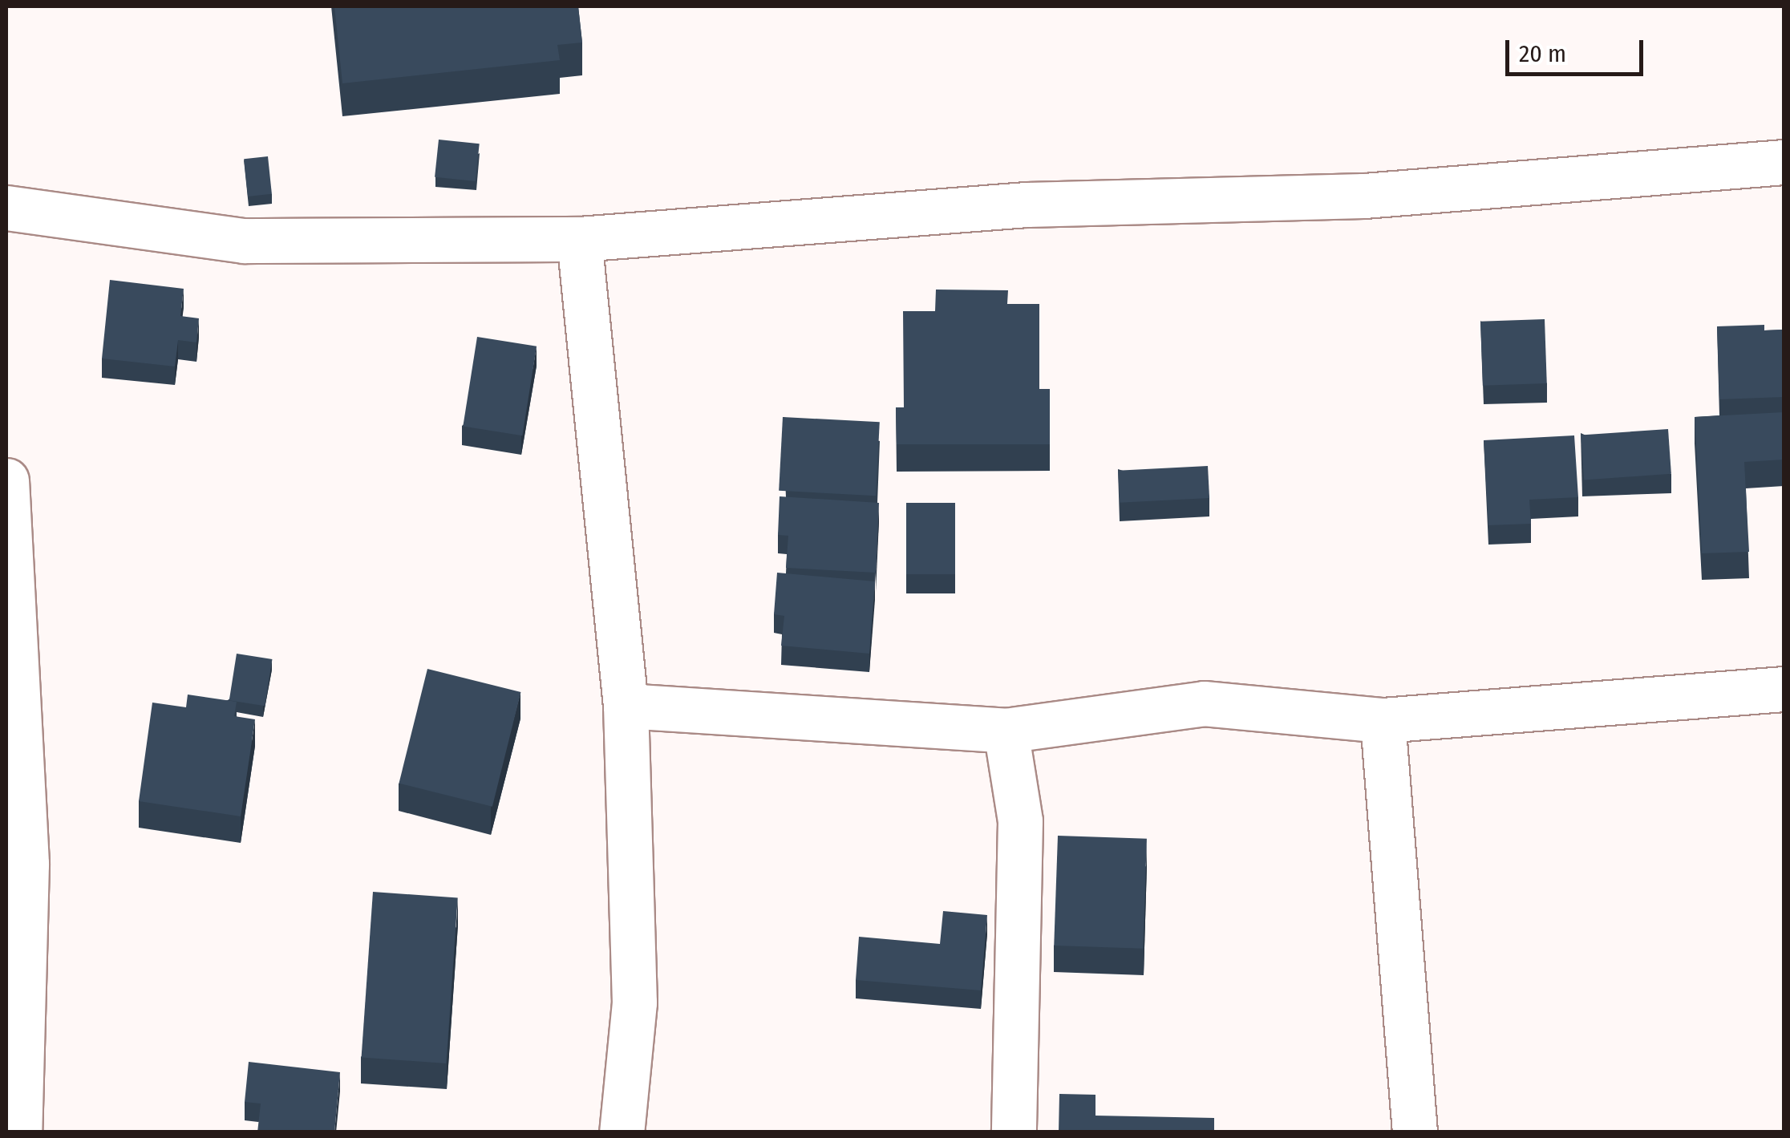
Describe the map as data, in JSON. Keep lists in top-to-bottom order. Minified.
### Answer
{"scale_bar":"20 m"}
